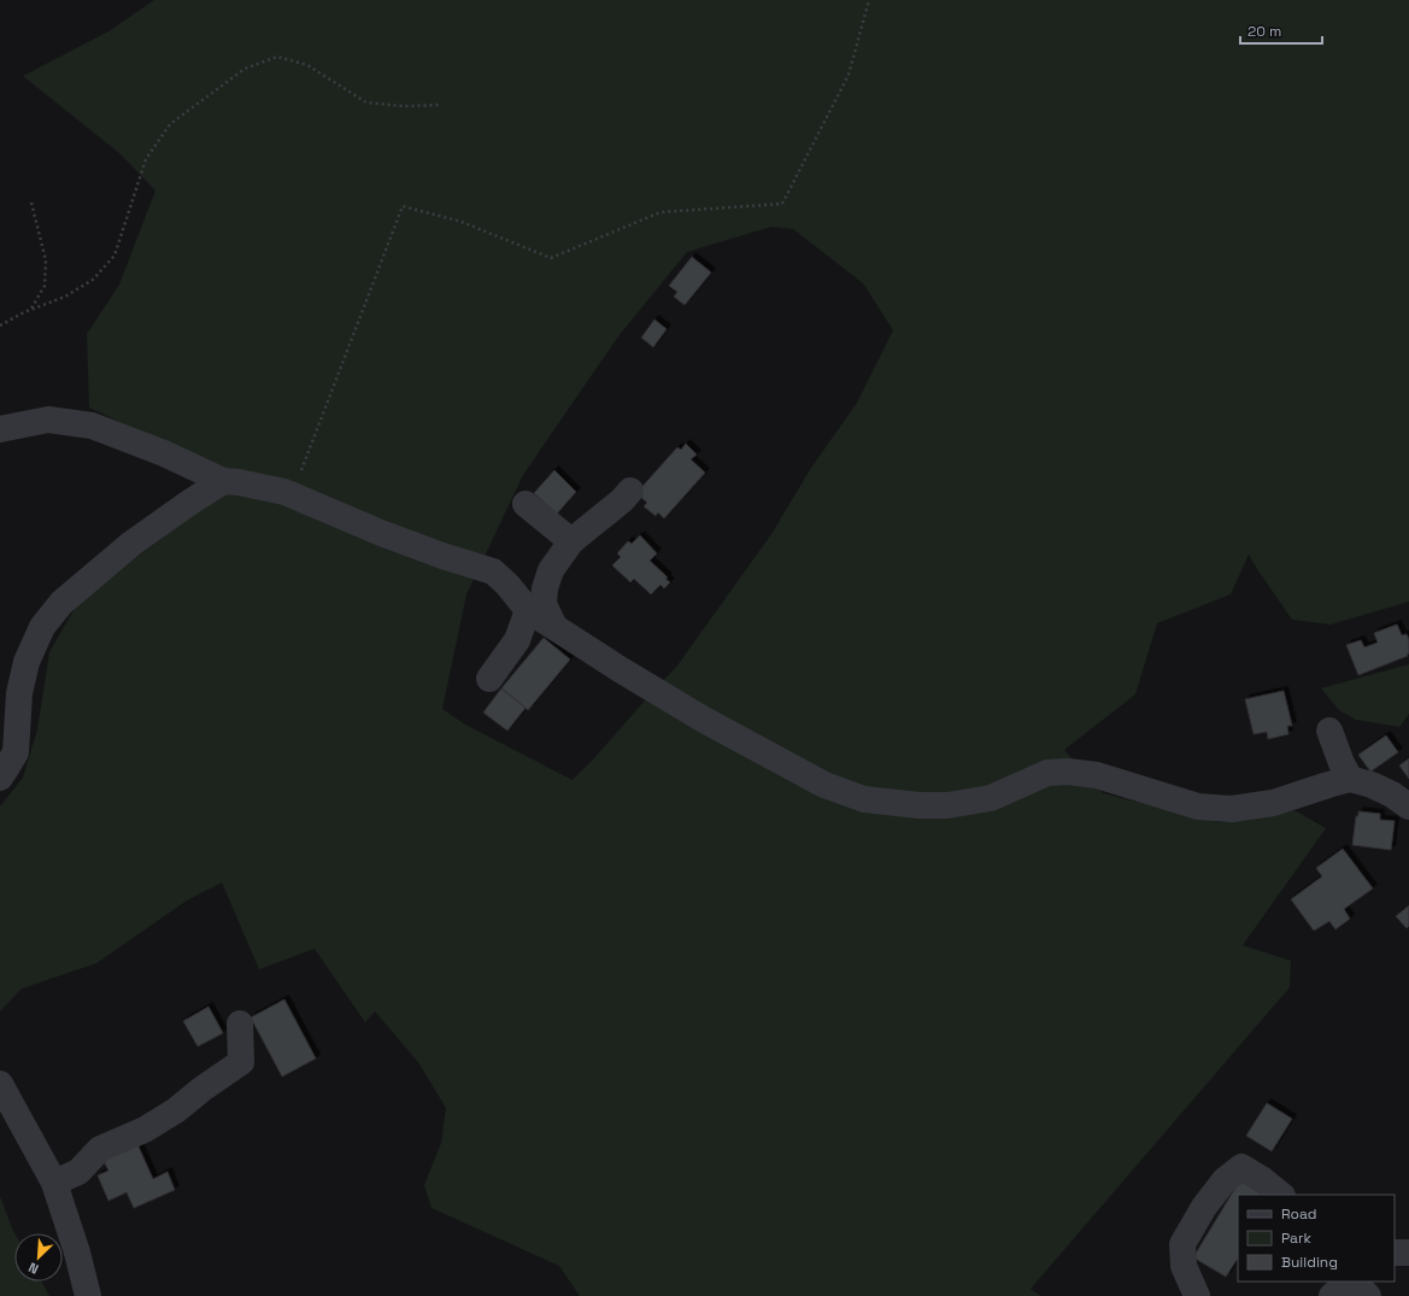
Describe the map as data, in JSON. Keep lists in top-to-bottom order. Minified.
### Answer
{"legend":["Road","Park","Building"],"scale_bar":"20 m","north":"bottom left"}
